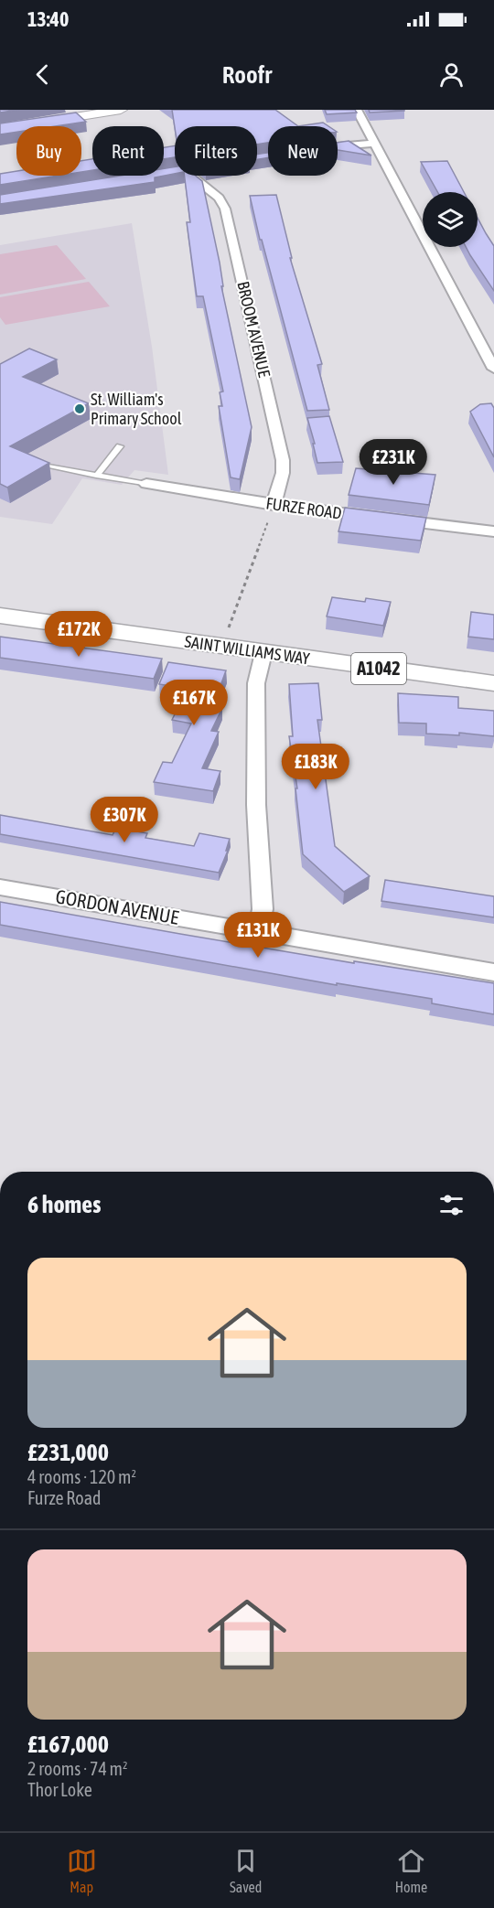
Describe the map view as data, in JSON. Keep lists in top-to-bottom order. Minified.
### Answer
{"streets":{"highway":["SAINT WILLIAMS WAY","A1042"],"street":["BROOM AVENUE","FURZE ROAD","GORDON AVENUE"]},"crossings":[["BROOM AVENUE","FURZE ROAD"]],"places":["St. William's Primary School"],"page":{"status":"13:40","header":"Roofr","chip":["Buy","Rent","Filters","New"],"price":["£231K","£172K","£167K","£183K","£307K","£131K"],"heading":"6 homes","list":[{"name":"£231,000","note":"4 rooms · 120 m² · Furze Road"},{"name":"£167,000","note":"2 rooms · 74 m² · Thor Loke"}],"tabs":["Map","Saved","Home"]}}
